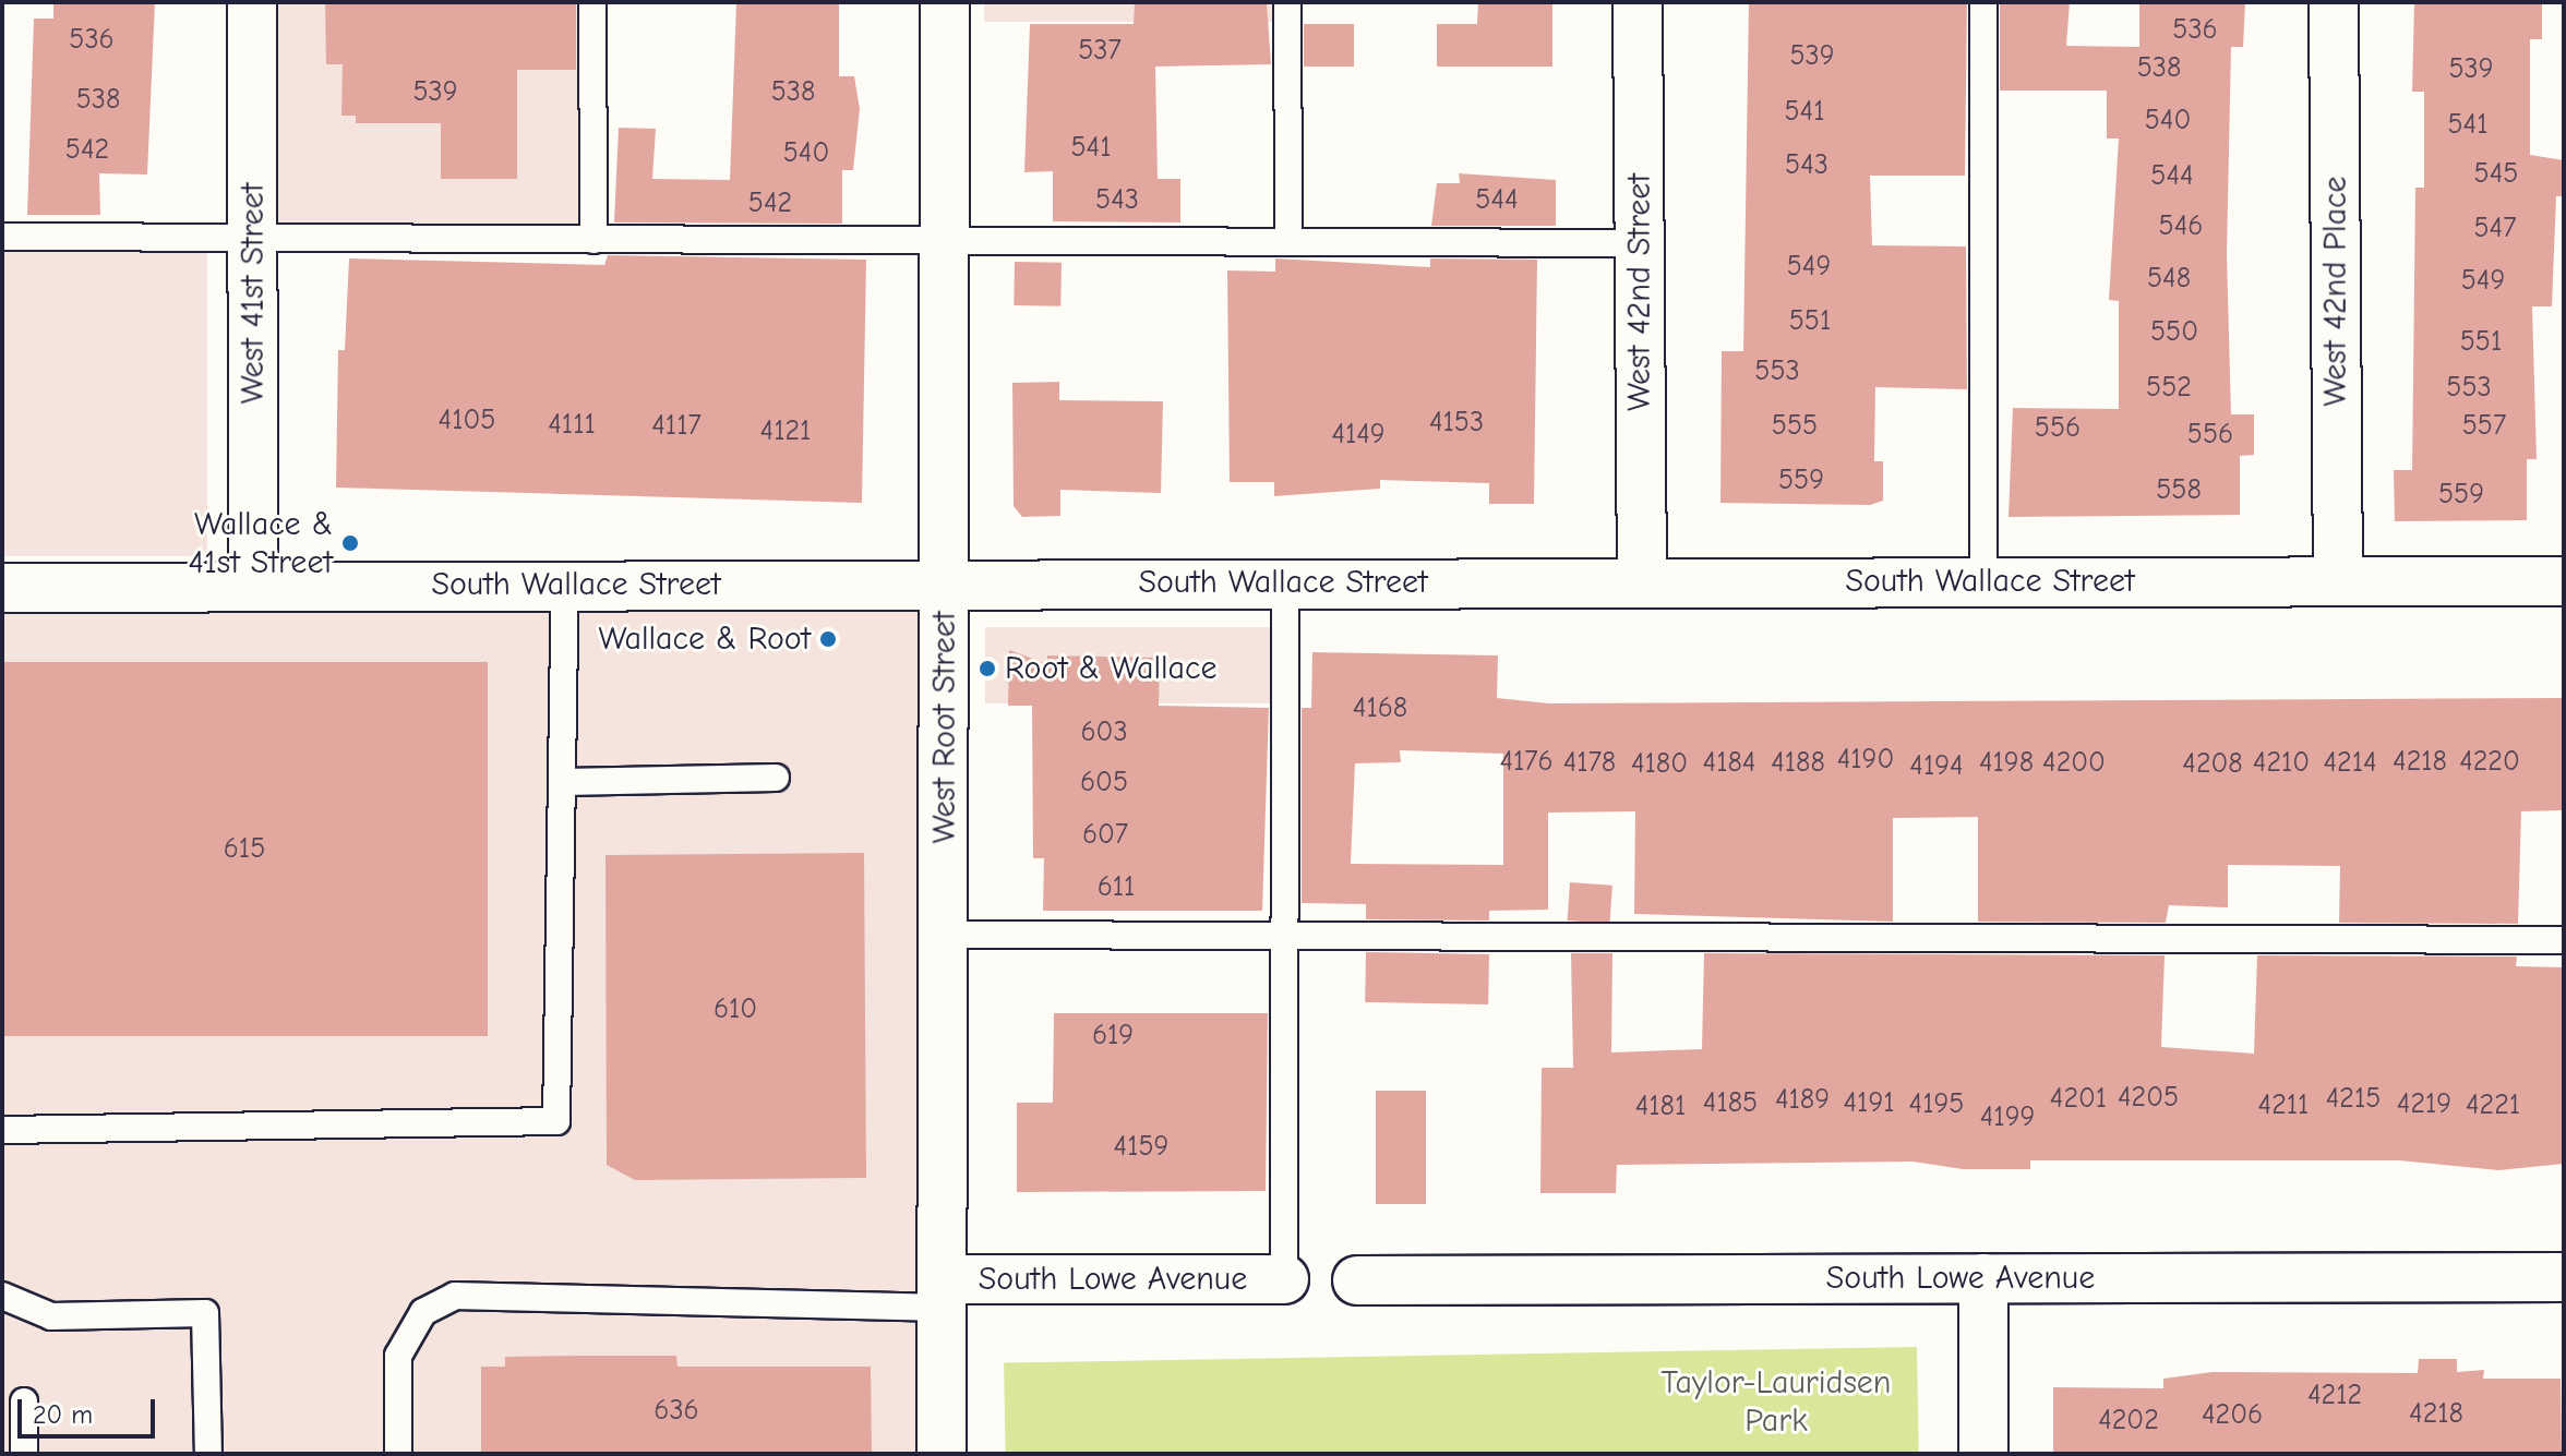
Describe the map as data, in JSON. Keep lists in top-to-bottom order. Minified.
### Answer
{"streets":{"street":["West 42nd Place","West 42nd Street","West 41st Street","South Wallace Street","West Root Street","South Lowe Avenue"]},"crossings":[["West 42nd Place","South Wallace Street"],["West 42nd Street","South Wallace Street"],["West 41st Street","South Wallace Street"],["South Wallace Street","West Root Street"],["West Root Street","South Lowe Avenue"]],"parks":["Taylor-Lauridsen Park"],"places":["Wallace & 41st Street","Wallace & Root","Root & Wallace"],"house_numbers":["536","536","537","539","538","539","539","538","538","541","540","541","541","542","540","543","545","544","543","544","542","546","547","549","548","549","551","550","551","553","552","553","4105","4153","4111","4117","555","557","556","4121","4149","556","559","558","559","4168","603","4190","4176","4218","4220","4178","4184","4188","4198","4200","4210","4214","4180","4208","4194","605","607","615","611","610","619","4205","4201","4215","4189","4185","4191","4195","4219","4211","4221","4181","4199","4159","4212","636","4218","4206","4202"],"scale_bar":"20 m"}
